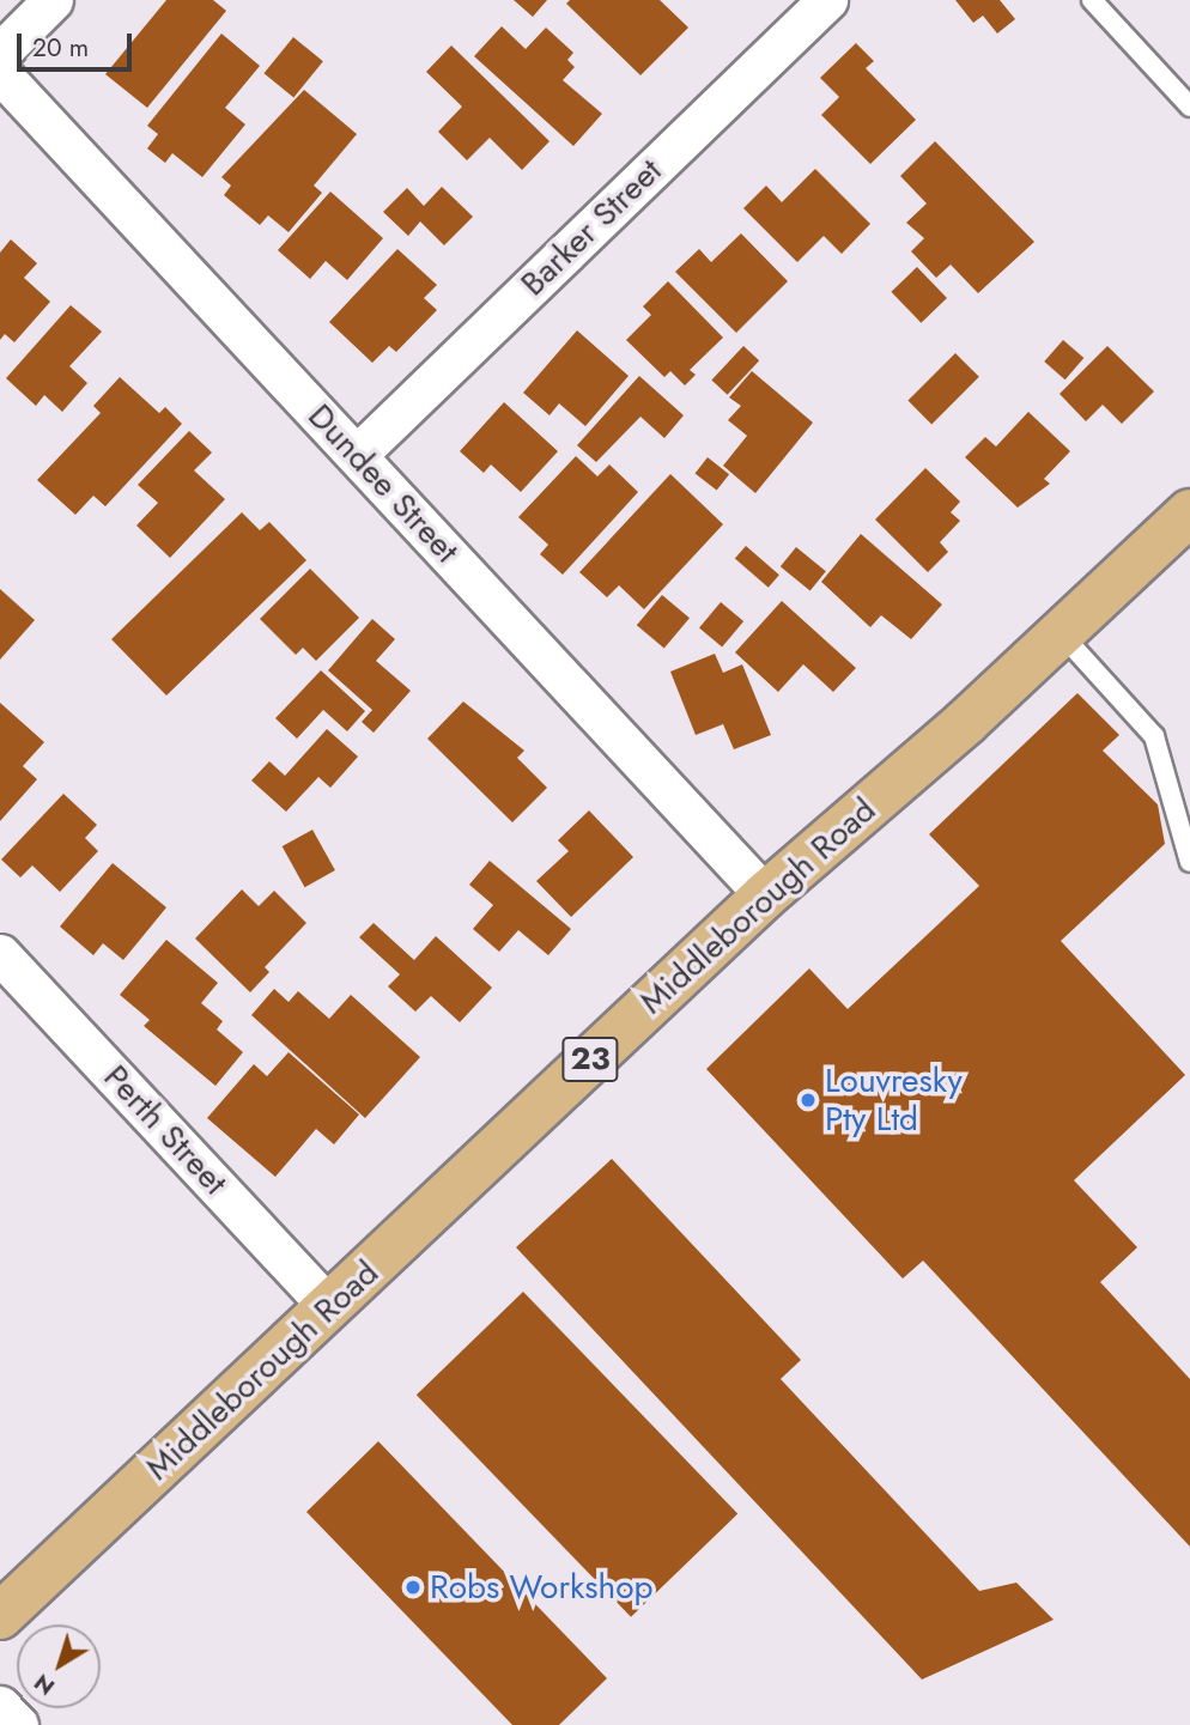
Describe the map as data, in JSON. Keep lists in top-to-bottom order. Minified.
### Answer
{"streets":{"main road":["Middleborough Road","23"],"street":["Barker Street","Dundee Street","Perth Street"]},"crossings":[["Barker Street","Dundee Street"],["Dundee Street","Middleborough Road"],["Middleborough Road","Perth Street"]],"places":["Louvresky Pty Ltd","Robs Workshop"],"scale_bar":"20 m","north":"bottom left"}
